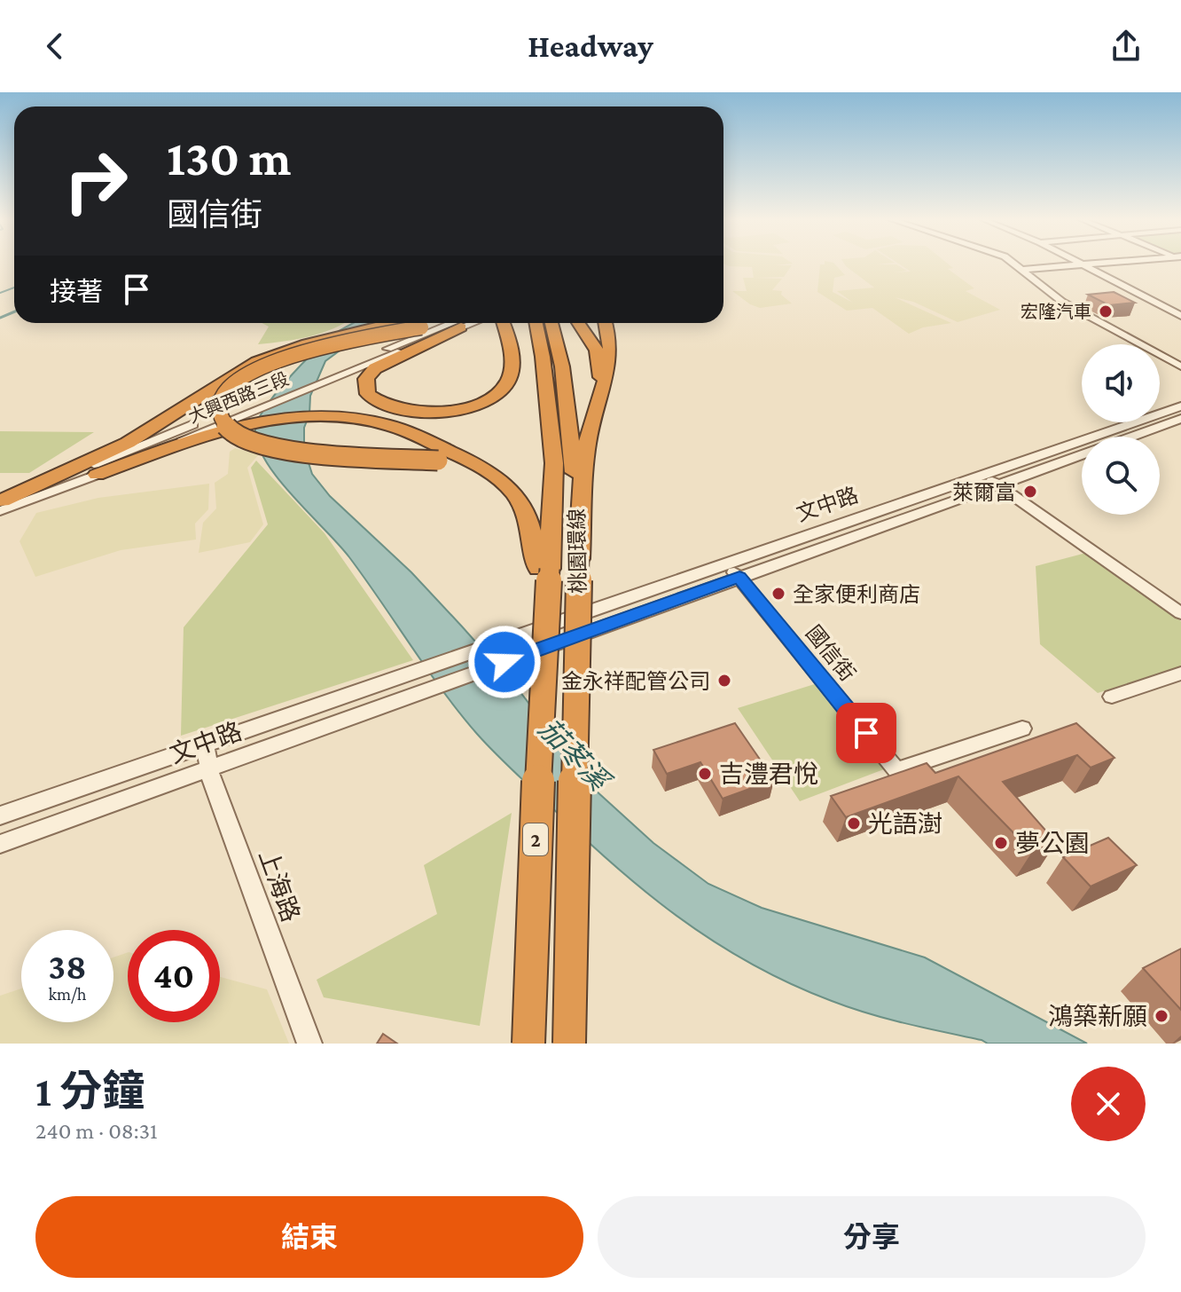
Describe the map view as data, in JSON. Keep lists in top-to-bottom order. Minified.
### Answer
{"streets":{"highway":["桃園環線","2"],"street":["大興西路三段","文中路","國信街","上海路"]},"crossings":[["文中路","國信街"],["文中路","上海路"],["桃園環線","2"]],"water":["茄苳溪"],"places":["宏隆汽車","萊爾富","全家便利商店","金永祥配管公司","吉澧君悅","光語澍","夢公園","鴻築新願"],"page":{"header":"Headway","turn":["130 m","國信街"],"then":"接著","speed":"38 km/h","limit":"40","heading":["1 分鐘","240 m · 08:31"],"buttons":["結束","分享"]}}
